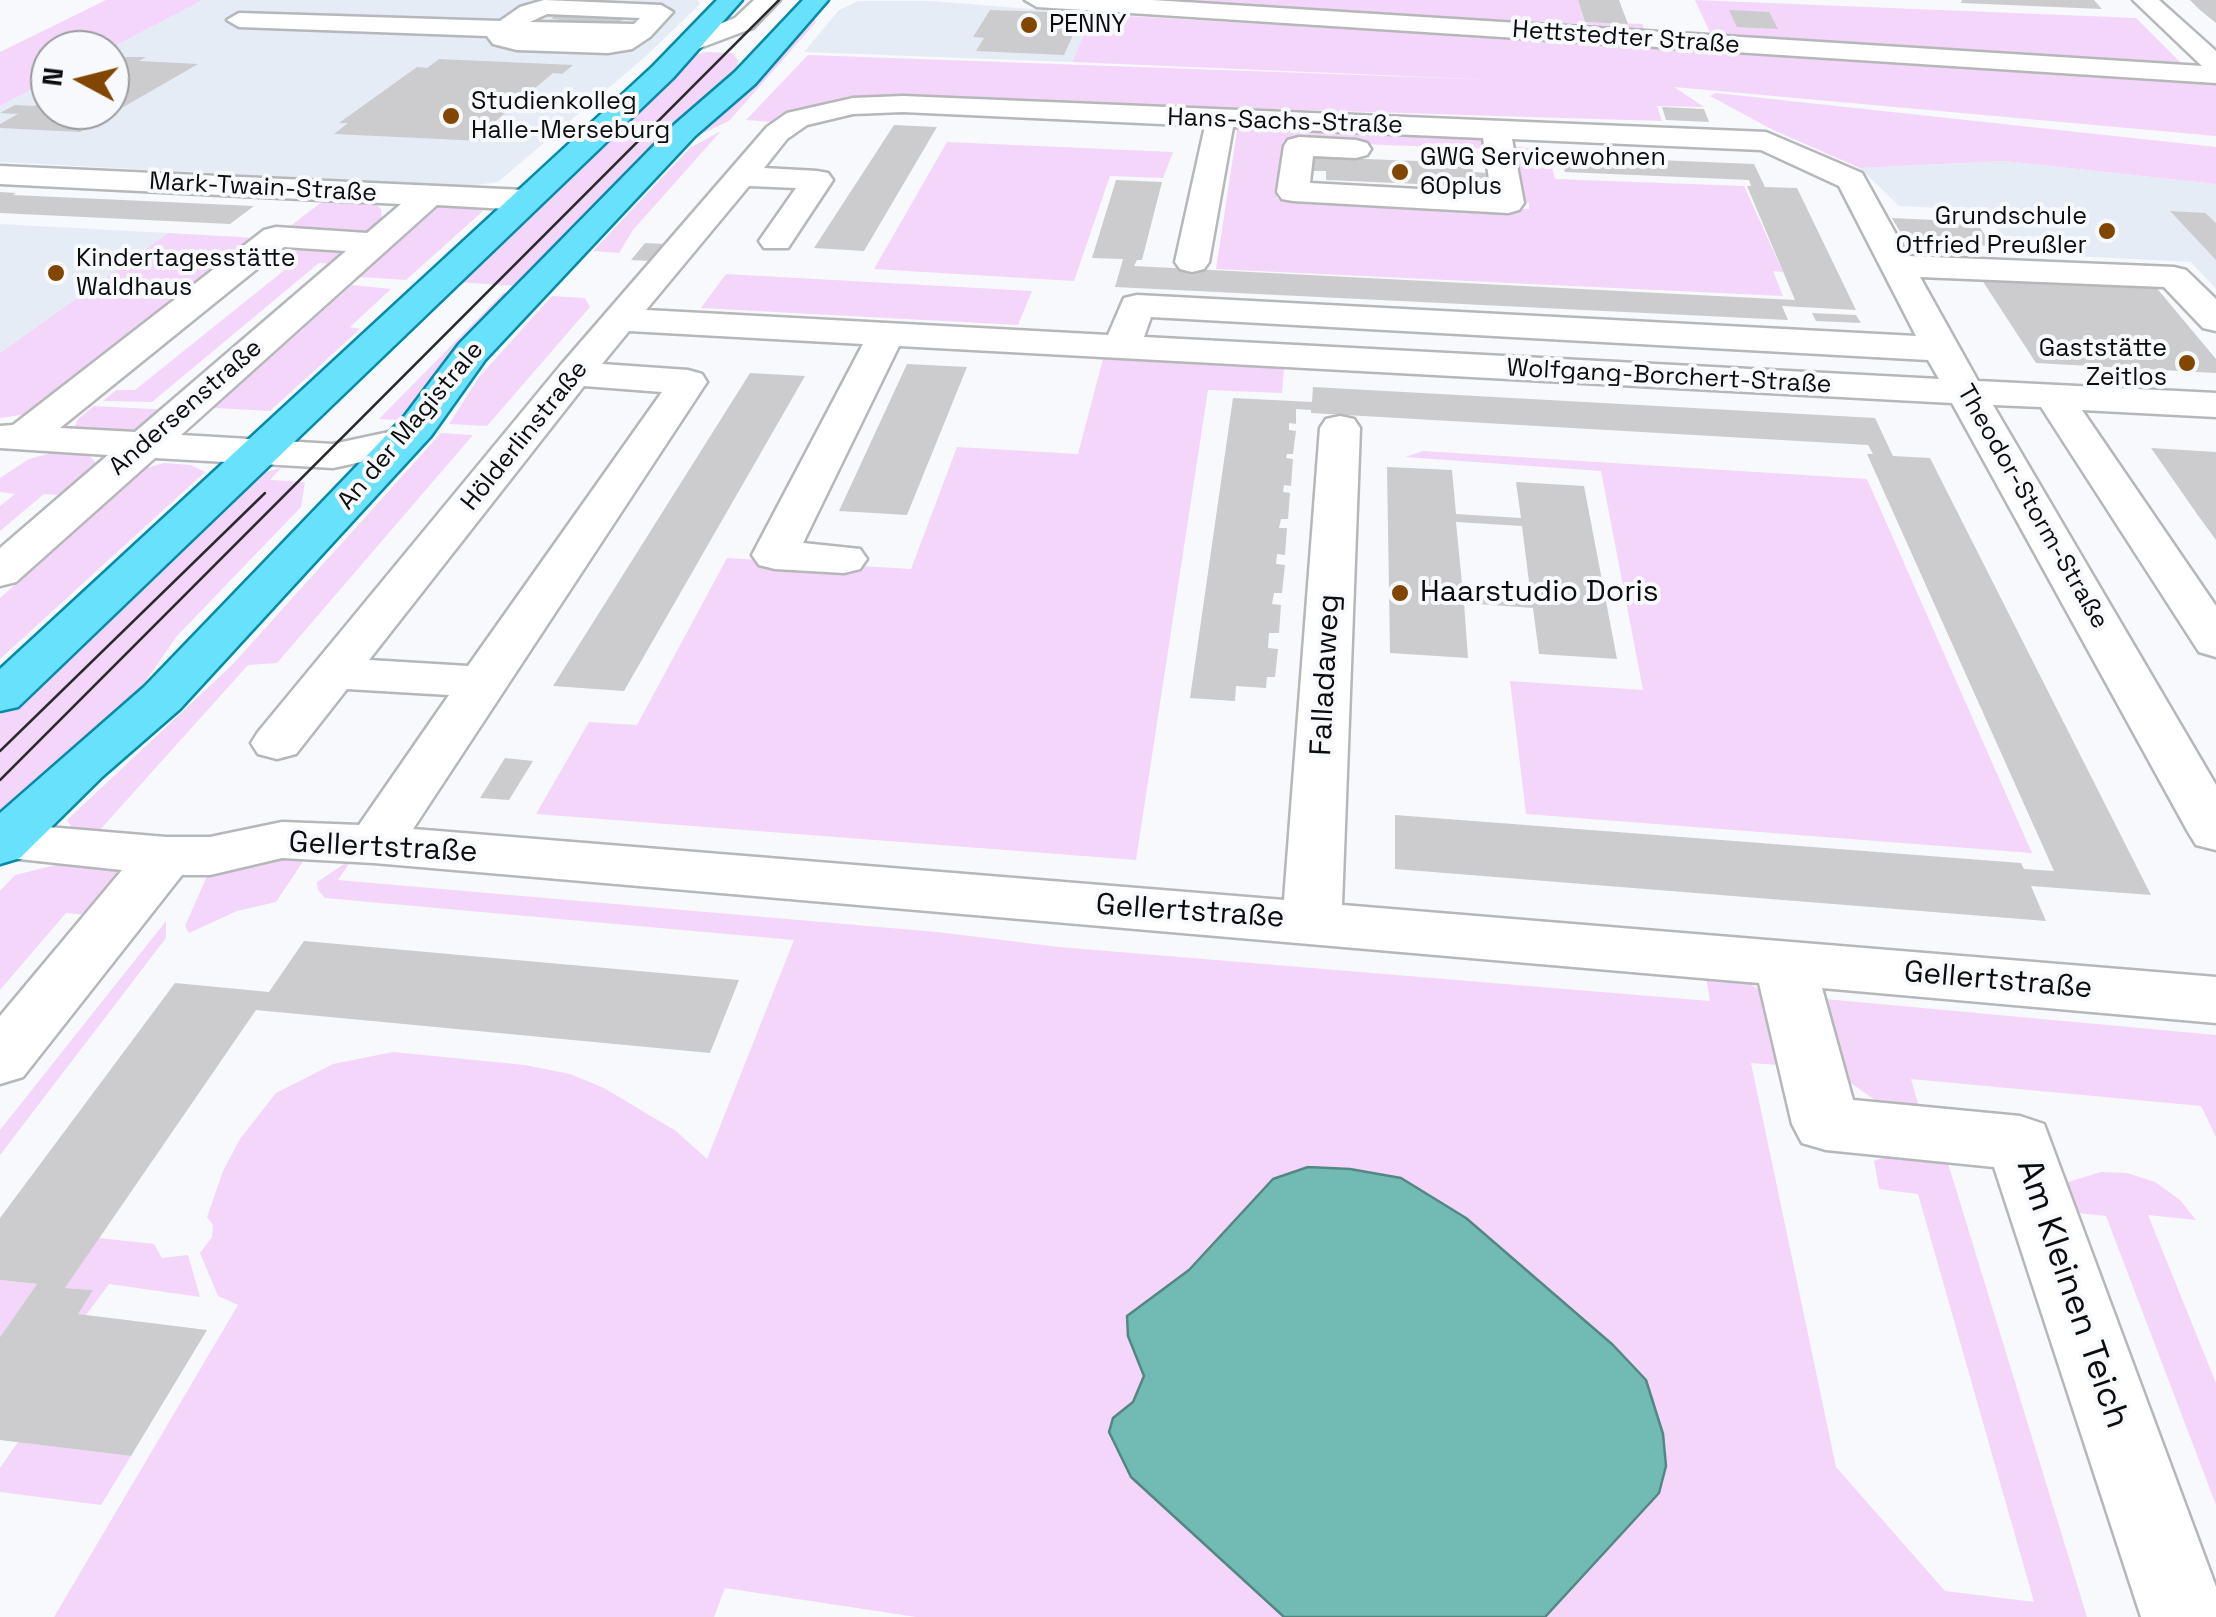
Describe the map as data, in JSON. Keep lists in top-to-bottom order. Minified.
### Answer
{"streets":{"main road":["An der Magistrale"],"street":["Hettstedter Straße","Hans-Sachs-Straße","Mark-Twain-Straße","Wolfgang-Borchert-Straße","Andersenstraße","Hölderlinstraße","Theodor-Storm-Straße","Falladaweg","Gellertstraße","Am Kleinen Teich"]},"crossings":[["Hans-Sachs-Straße","Hölderlinstraße"],["Hans-Sachs-Straße","Theodor-Storm-Straße"],["Mark-Twain-Straße","Andersenstraße"],["Wolfgang-Borchert-Straße","Hölderlinstraße"],["Wolfgang-Borchert-Straße","Theodor-Storm-Straße"],["An der Magistrale","Gellertstraße"],["Falladaweg","Gellertstraße"],["Gellertstraße","Am Kleinen Teich"]],"places":["PENNY","Studienkolleg Halle-Merseburg","GWG Servicewohnen 60plus","Grundschule Otfried Preußler","Kindertagesstätte Waldhaus","Gaststätte Zeitlos","Haarstudio Doris"],"north":"left"}
